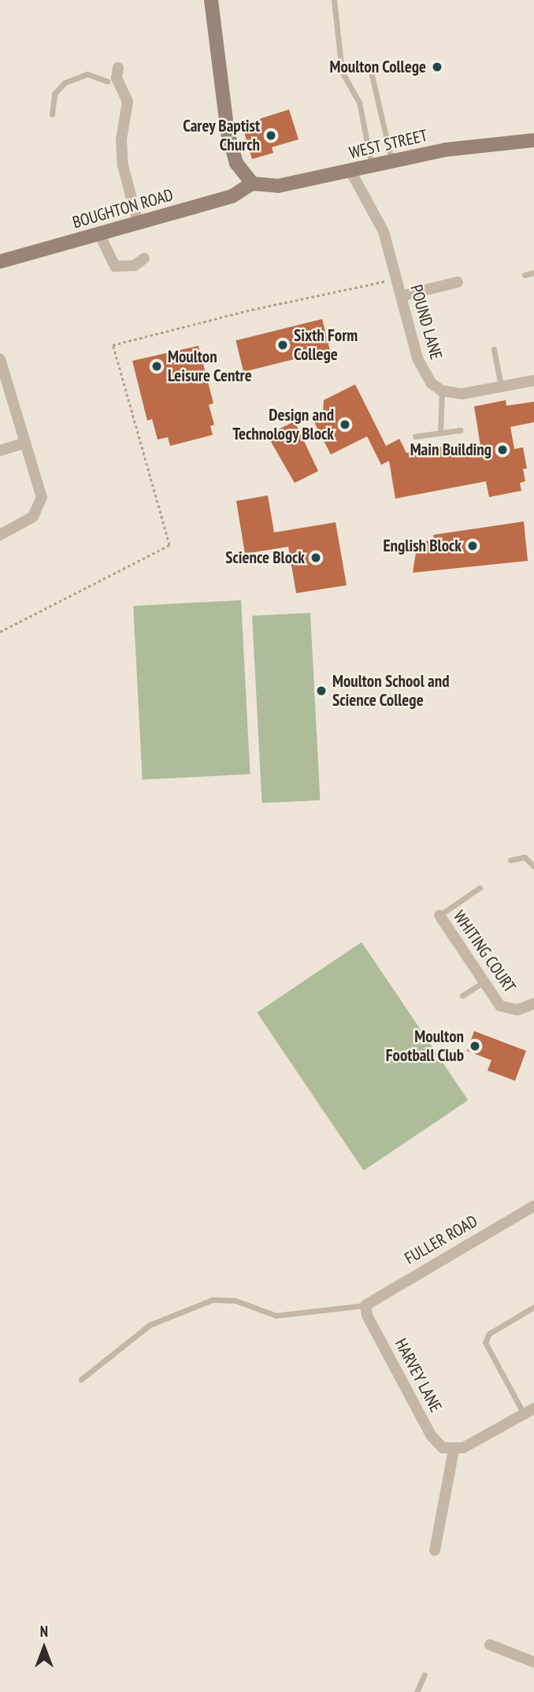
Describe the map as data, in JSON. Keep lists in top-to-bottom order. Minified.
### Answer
{"streets":{"street":["WEST STREET","BOUGHTON ROAD","POUND LANE","WHITING COURT","FULLER ROAD","HARVEY LANE"]},"crossings":[["WEST STREET","BOUGHTON ROAD"],["WEST STREET","POUND LANE"],["FULLER ROAD","HARVEY LANE"]],"places":["Moulton College","Carey Baptist Church","Sixth Form College","Moulton Leisure Centre","Design and Technology Block","Main Building","English Block","Science Block","Moulton School and Science College","Moulton Football Club"],"north":"top"}
